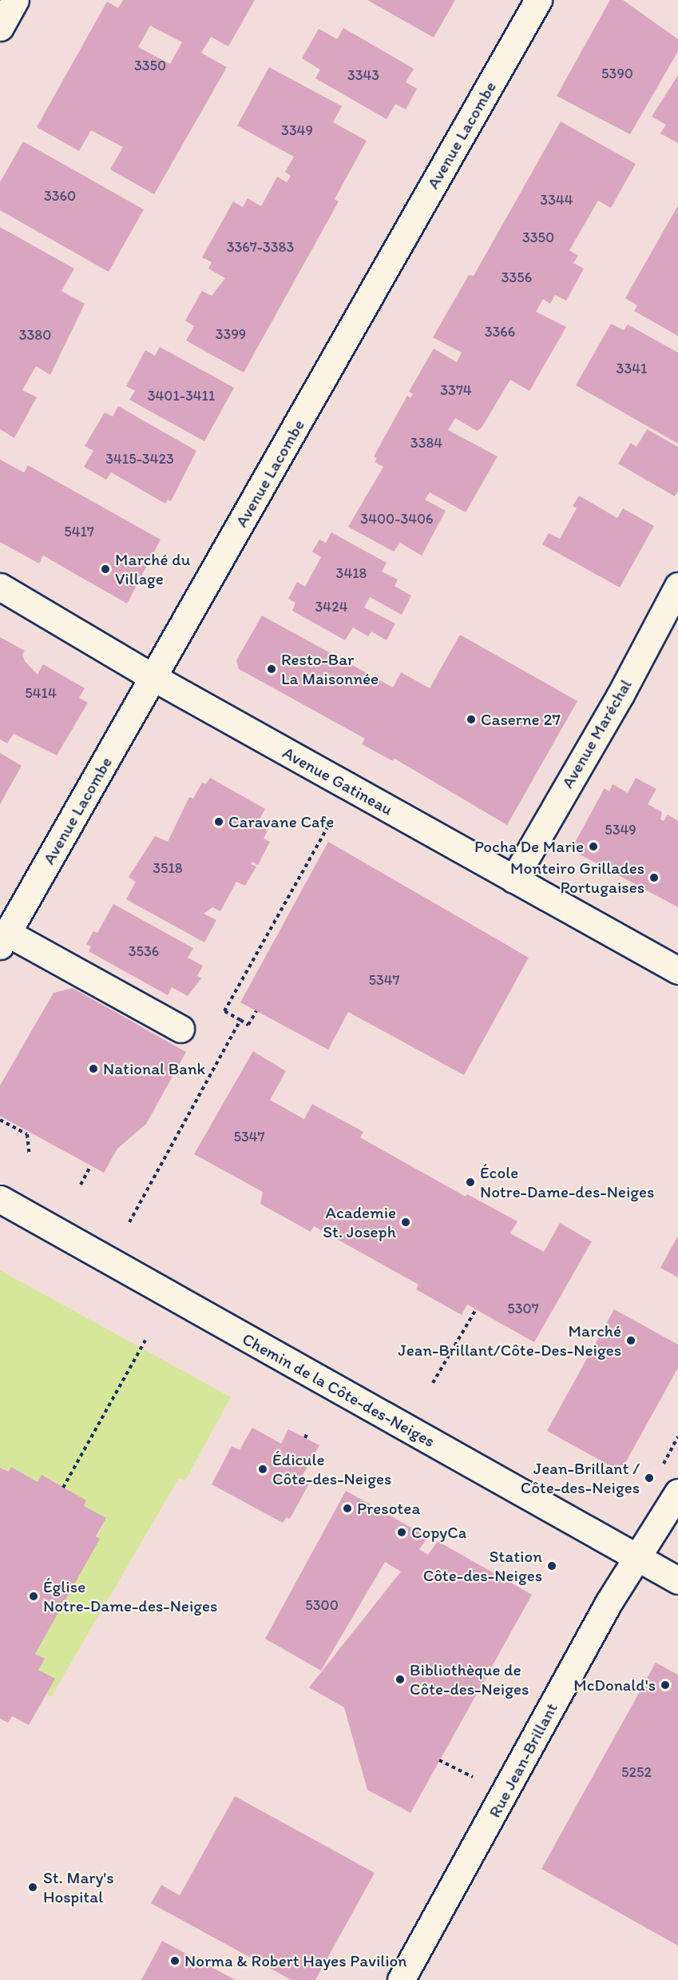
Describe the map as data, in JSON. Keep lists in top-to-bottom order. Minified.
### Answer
{"streets":{"street":["Avenue Lacombe","Avenue Maréchal","Avenue Gatineau","Chemin de la Côte-des-Neiges","Rue Jean-Brillant"]},"crossings":[["Avenue Lacombe","Avenue Gatineau"],["Avenue Maréchal","Avenue Gatineau"],["Chemin de la Côte-des-Neiges","Rue Jean-Brillant"]],"places":["Marché du Village","Resto-Bar La Maisonnée","Caserne 27","Caravane Cafe","Pocha De Marie","Monteiro Grillades Portugaises","National Bank","École Notre-Dame-des-Neiges","Academie St. Joseph","Marché Jean-Brillant/Côte-Des-Neiges","Édicule Côte-des-Neiges","Jean-Brillant / Côte-des-Neiges","Presotea","CopyCa","Station Côte-des-Neiges","Église Notre-Dame-des-Neiges","Bibliothèque de Côte-des-Neiges","McDonald's","St. Mary's Hospital","Norma & Robert Hayes Pavilion"],"house_numbers":["3350","5390","3343","3349","3360","3344","3350","3367-3383","3356","3366","3399","3380","3341","3374","3401-3411","3384","3415-3423","3400-3406","5417","3418","3424","5414","5349","3518","3536","5347","5347","5307","5300","5252"]}
